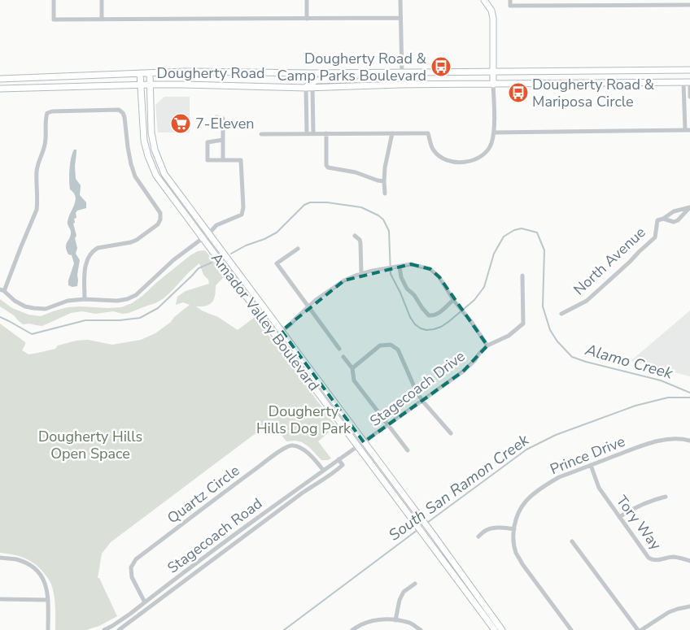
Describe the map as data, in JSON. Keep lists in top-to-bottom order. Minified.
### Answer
{"streets":{"street":["Dougherty Road","North Avenue","Amador Valley Boulevard","Stagecoach Drive","Prince Drive","Quartz Circle","Tory Way","Stagecoach Road"]},"crossings":[["Dougherty Road","Amador Valley Boulevard"],["Amador Valley Boulevard","Stagecoach Drive"],["Amador Valley Boulevard","Stagecoach Road"],["Stagecoach Drive","Stagecoach Road"],["Prince Drive","Tory Way"],["Quartz Circle","Stagecoach Road"]],"water":["Alamo Creek","South San Ramon Creek"],"parks":["Dougherty Hills Dog Park","Dougherty Hills Open Space"],"places":{"bus stop":["Dougherty Road & Camp Parks Boulevard","Dougherty Road & Mariposa Circle"],"supermarket":["7-Eleven"]}}
